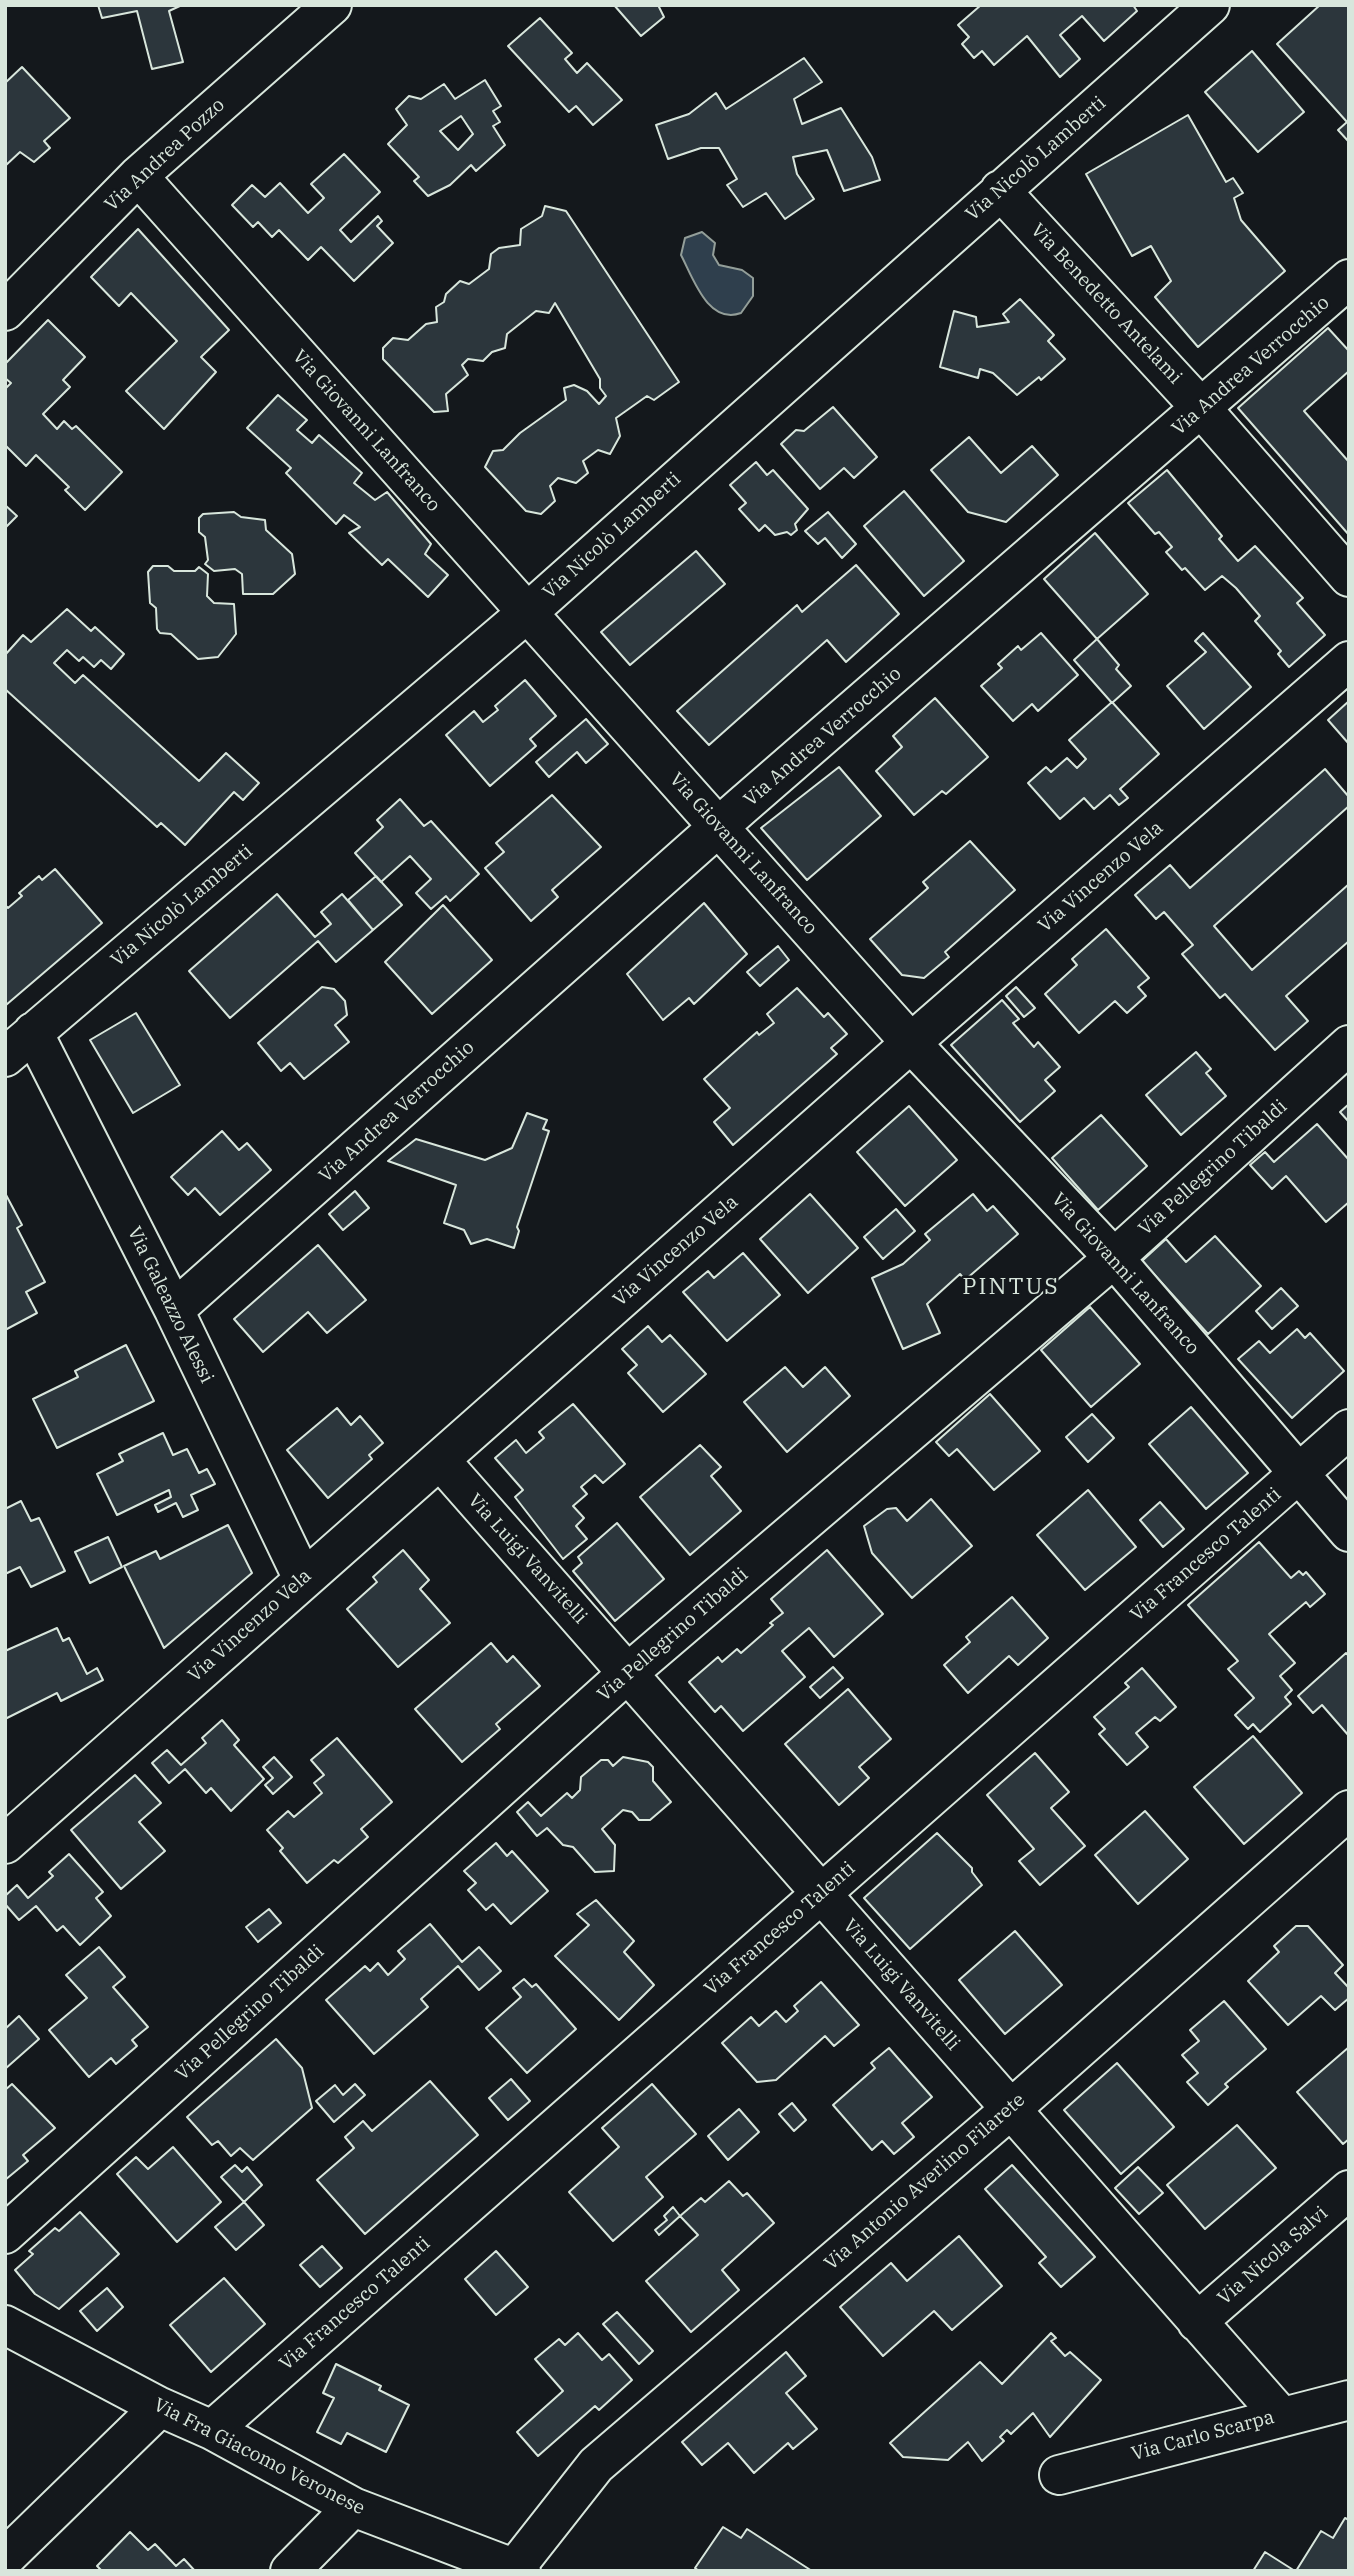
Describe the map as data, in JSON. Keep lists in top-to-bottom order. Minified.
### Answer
{"streets":{"street":["Via Andrea Pozzo","Via Nicolò Lamberti","Via Benedetto Antelami","Via Andrea Verrocchio","Via Giovanni Lanfranco","Via Vincenzo Vela","Via Pellegrino Tibaldi","Via Galeazzo Alessi","Via Francesco Talenti","Via Luigi Vanvitelli","Via Antonio Averlino Filarete","Via Nicola Salvi","Via Carlo Scarpa","Via Fra Giacomo Veronese"]},"crossings":[["Via Andrea Pozzo","Via Giovanni Lanfranco"],["Via Nicolò Lamberti","Via Benedetto Antelami"],["Via Nicolò Lamberti","Via Giovanni Lanfranco"],["Via Nicolò Lamberti","Via Galeazzo Alessi"],["Via Benedetto Antelami","Via Andrea Verrocchio"],["Via Andrea Verrocchio","Via Giovanni Lanfranco"],["Via Andrea Verrocchio","Via Galeazzo Alessi"],["Via Giovanni Lanfranco","Via Vincenzo Vela"],["Via Giovanni Lanfranco","Via Pellegrino Tibaldi"],["Via Giovanni Lanfranco","Via Francesco Talenti"],["Via Vincenzo Vela","Via Galeazzo Alessi"],["Via Vincenzo Vela","Via Luigi Vanvitelli"],["Via Pellegrino Tibaldi","Via Luigi Vanvitelli"],["Via Francesco Talenti","Via Luigi Vanvitelli"],["Via Francesco Talenti","Via Fra Giacomo Veronese"],["Via Luigi Vanvitelli","Via Antonio Averlino Filarete"],["Via Luigi Vanvitelli","Via Nicola Salvi"],["Via Luigi Vanvitelli","Via Carlo Scarpa"],["Via Antonio Averlino Filarete","Via Fra Giacomo Veronese"]],"districts":["PINTUS"]}
